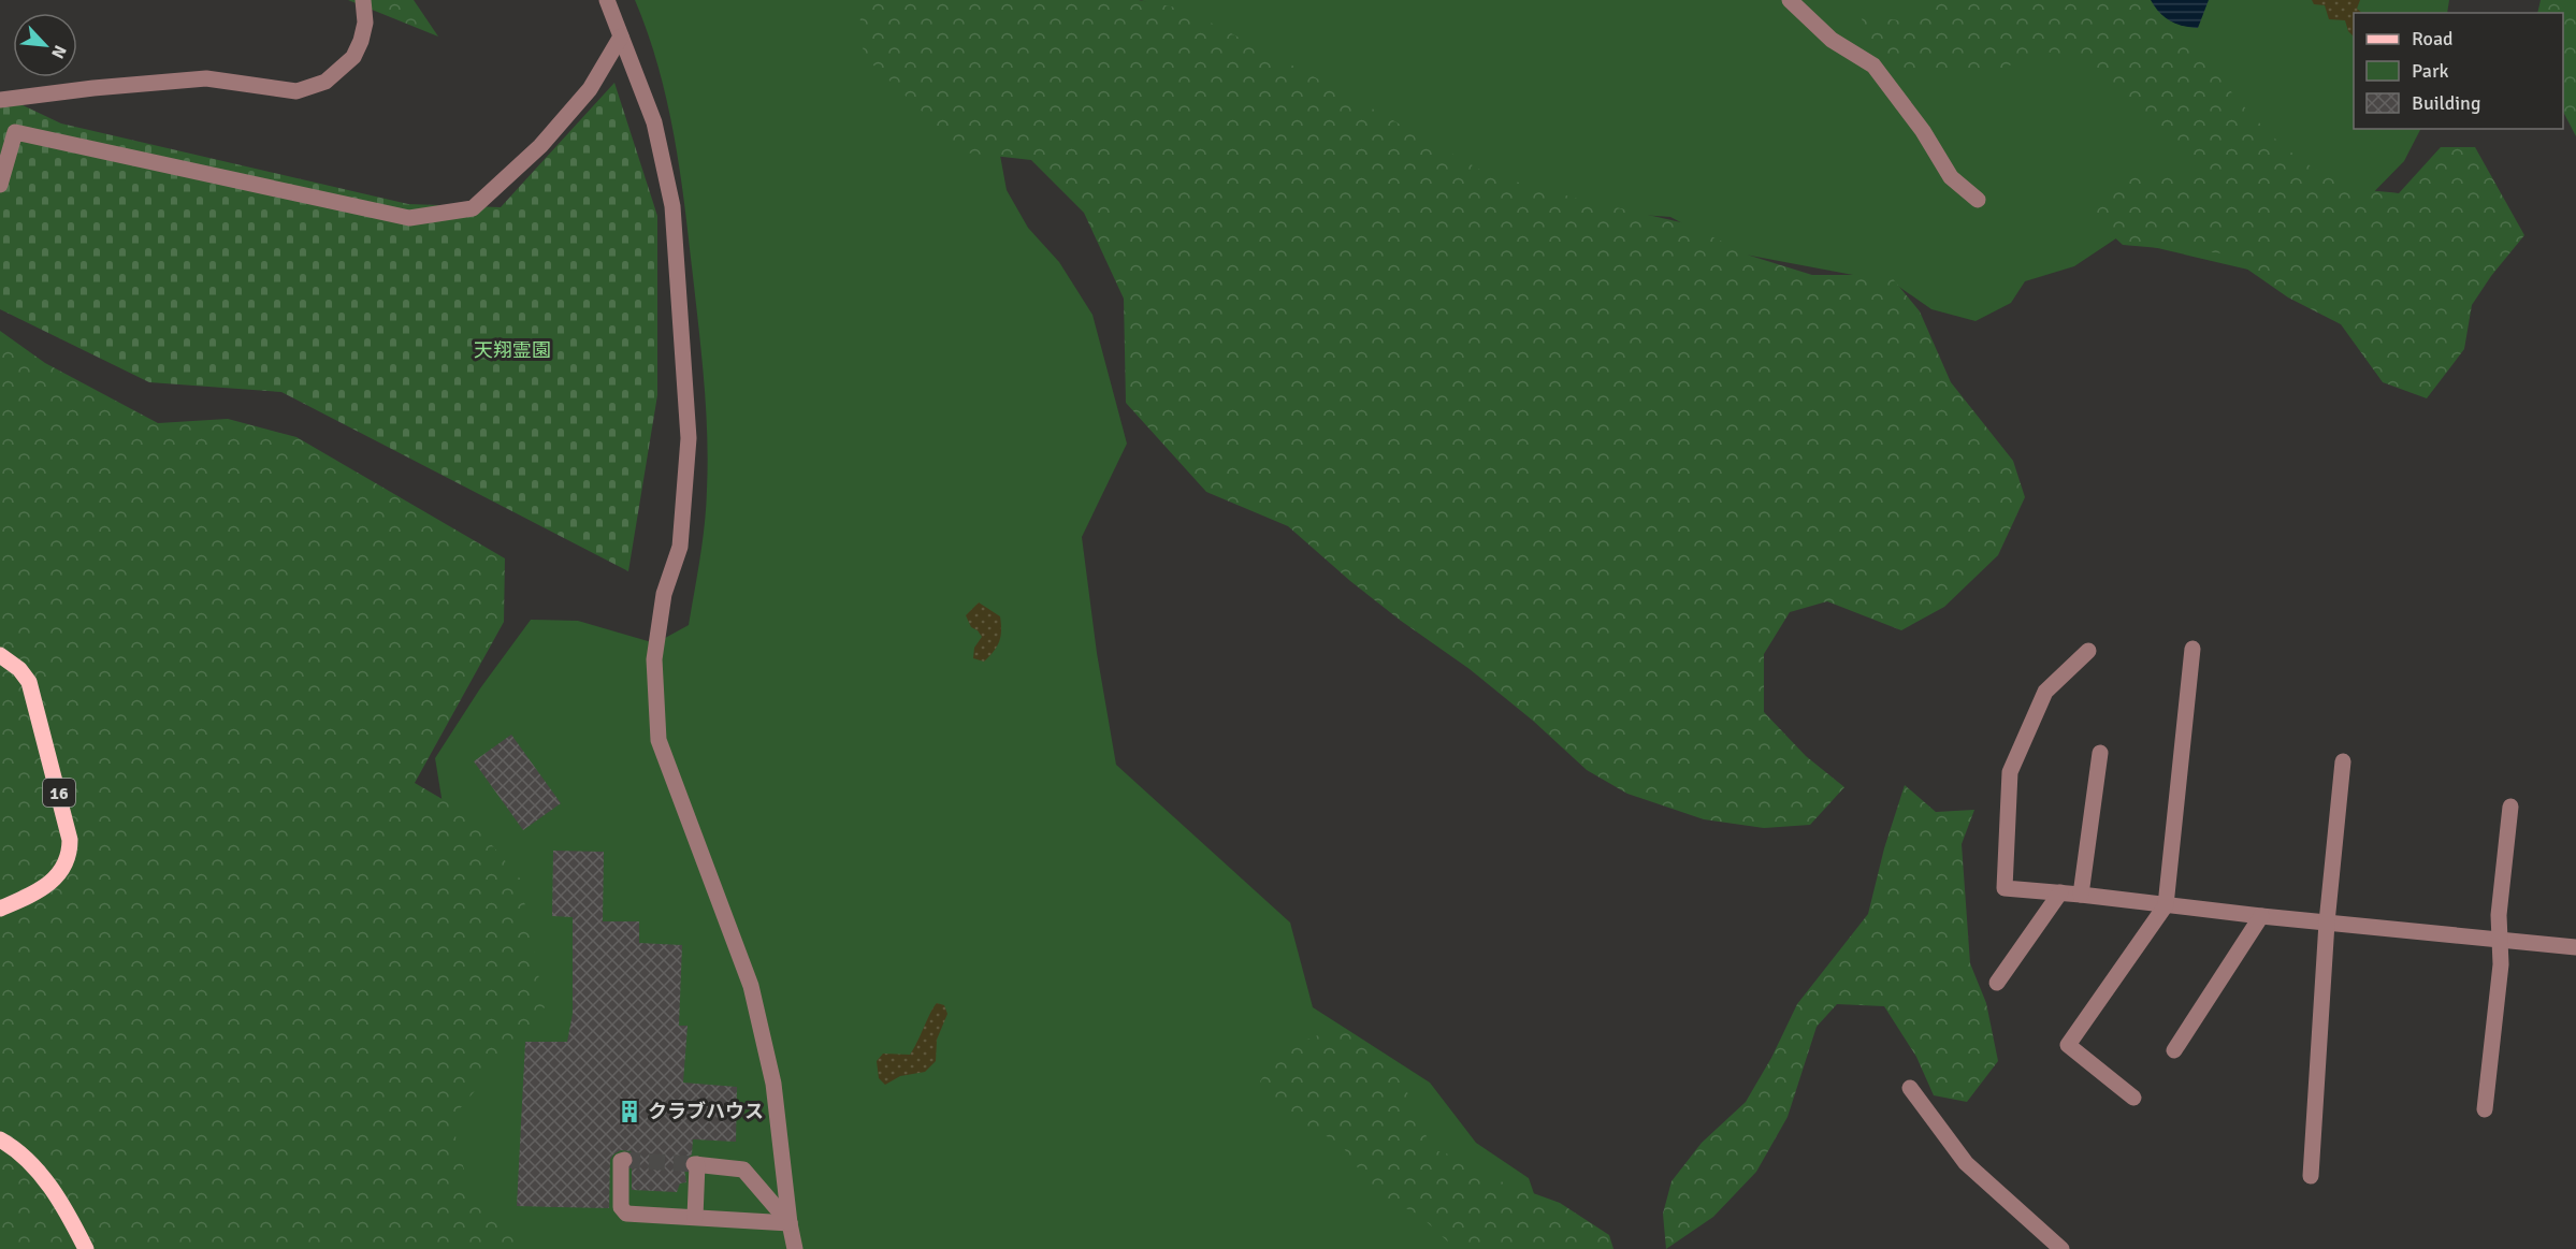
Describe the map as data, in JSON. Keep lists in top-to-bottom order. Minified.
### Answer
{"streets":{"main road":["16"]},"parks":["天翔霊園"],"places":{"building":["クラブハウス"]},"legend":["Road","Park","Building"],"north":"bottom right"}
